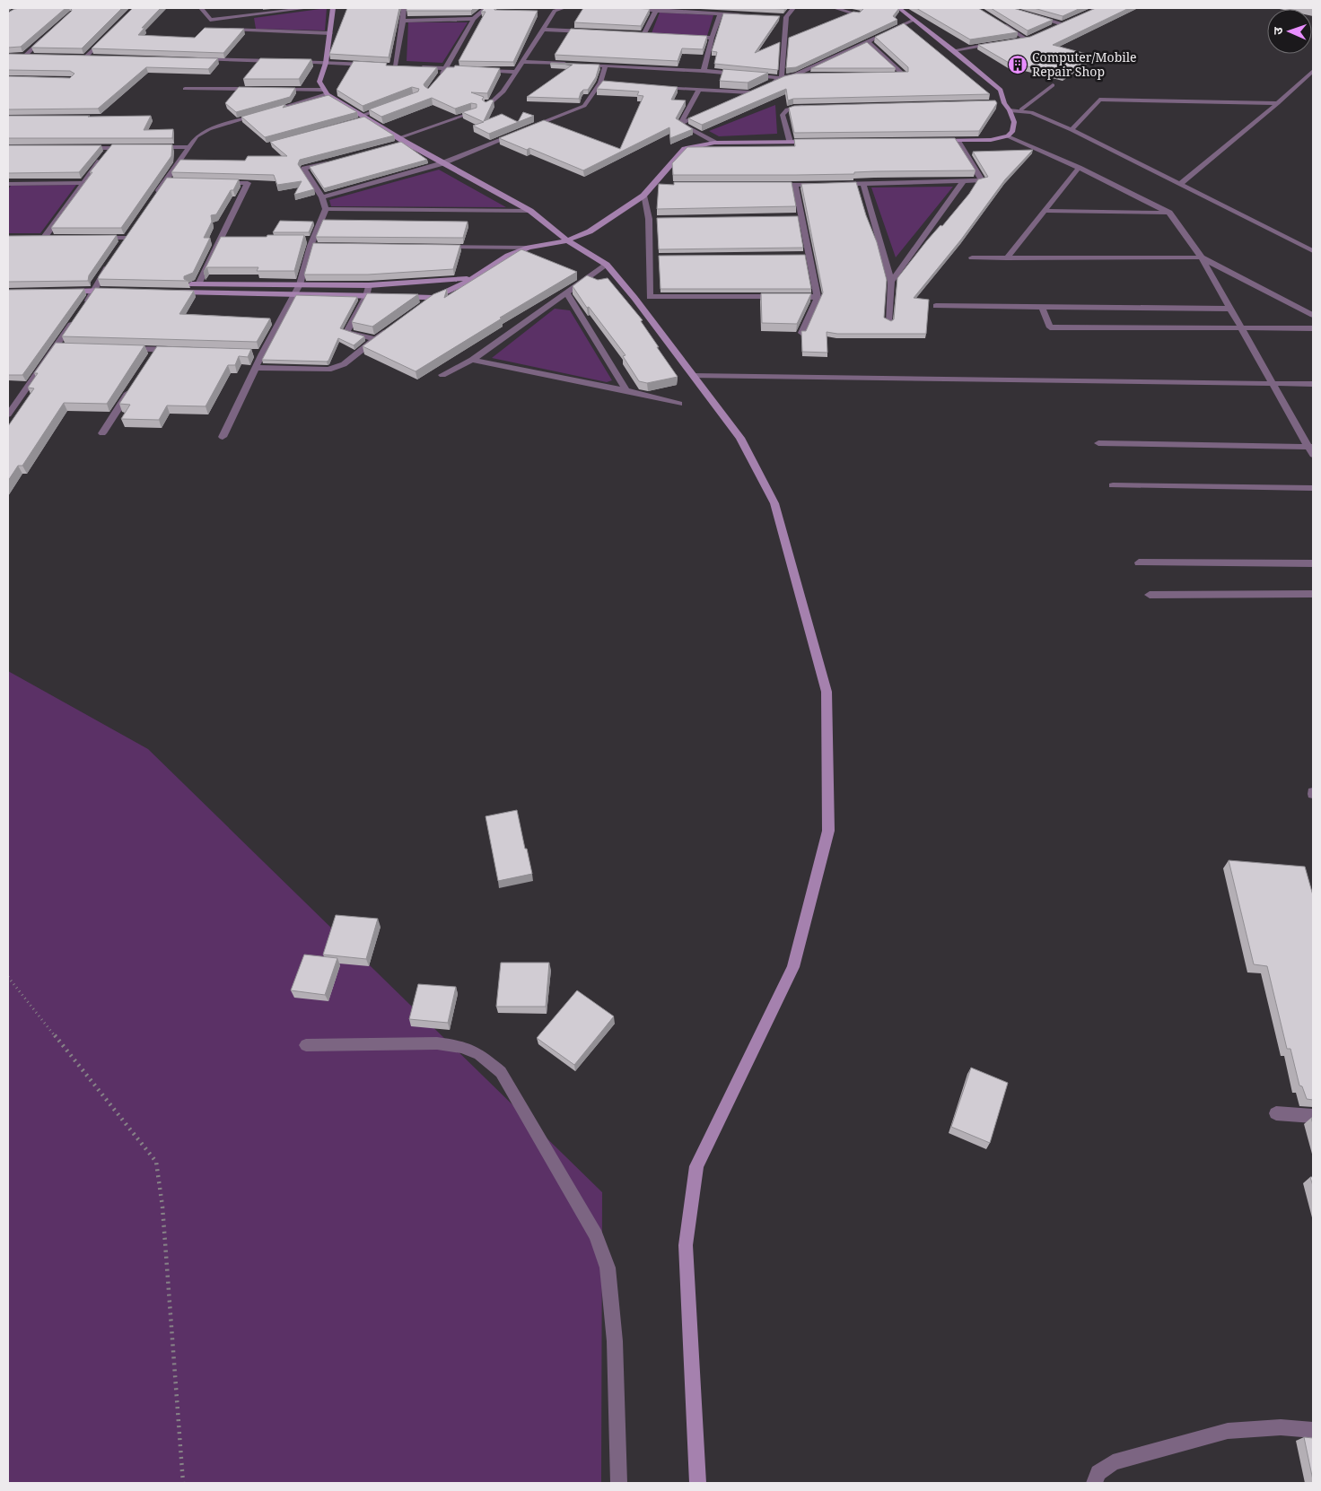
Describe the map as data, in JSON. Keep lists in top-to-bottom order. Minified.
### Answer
{"places":{"building":["Computer/Mobile Repair Shop"]},"north":"left"}
